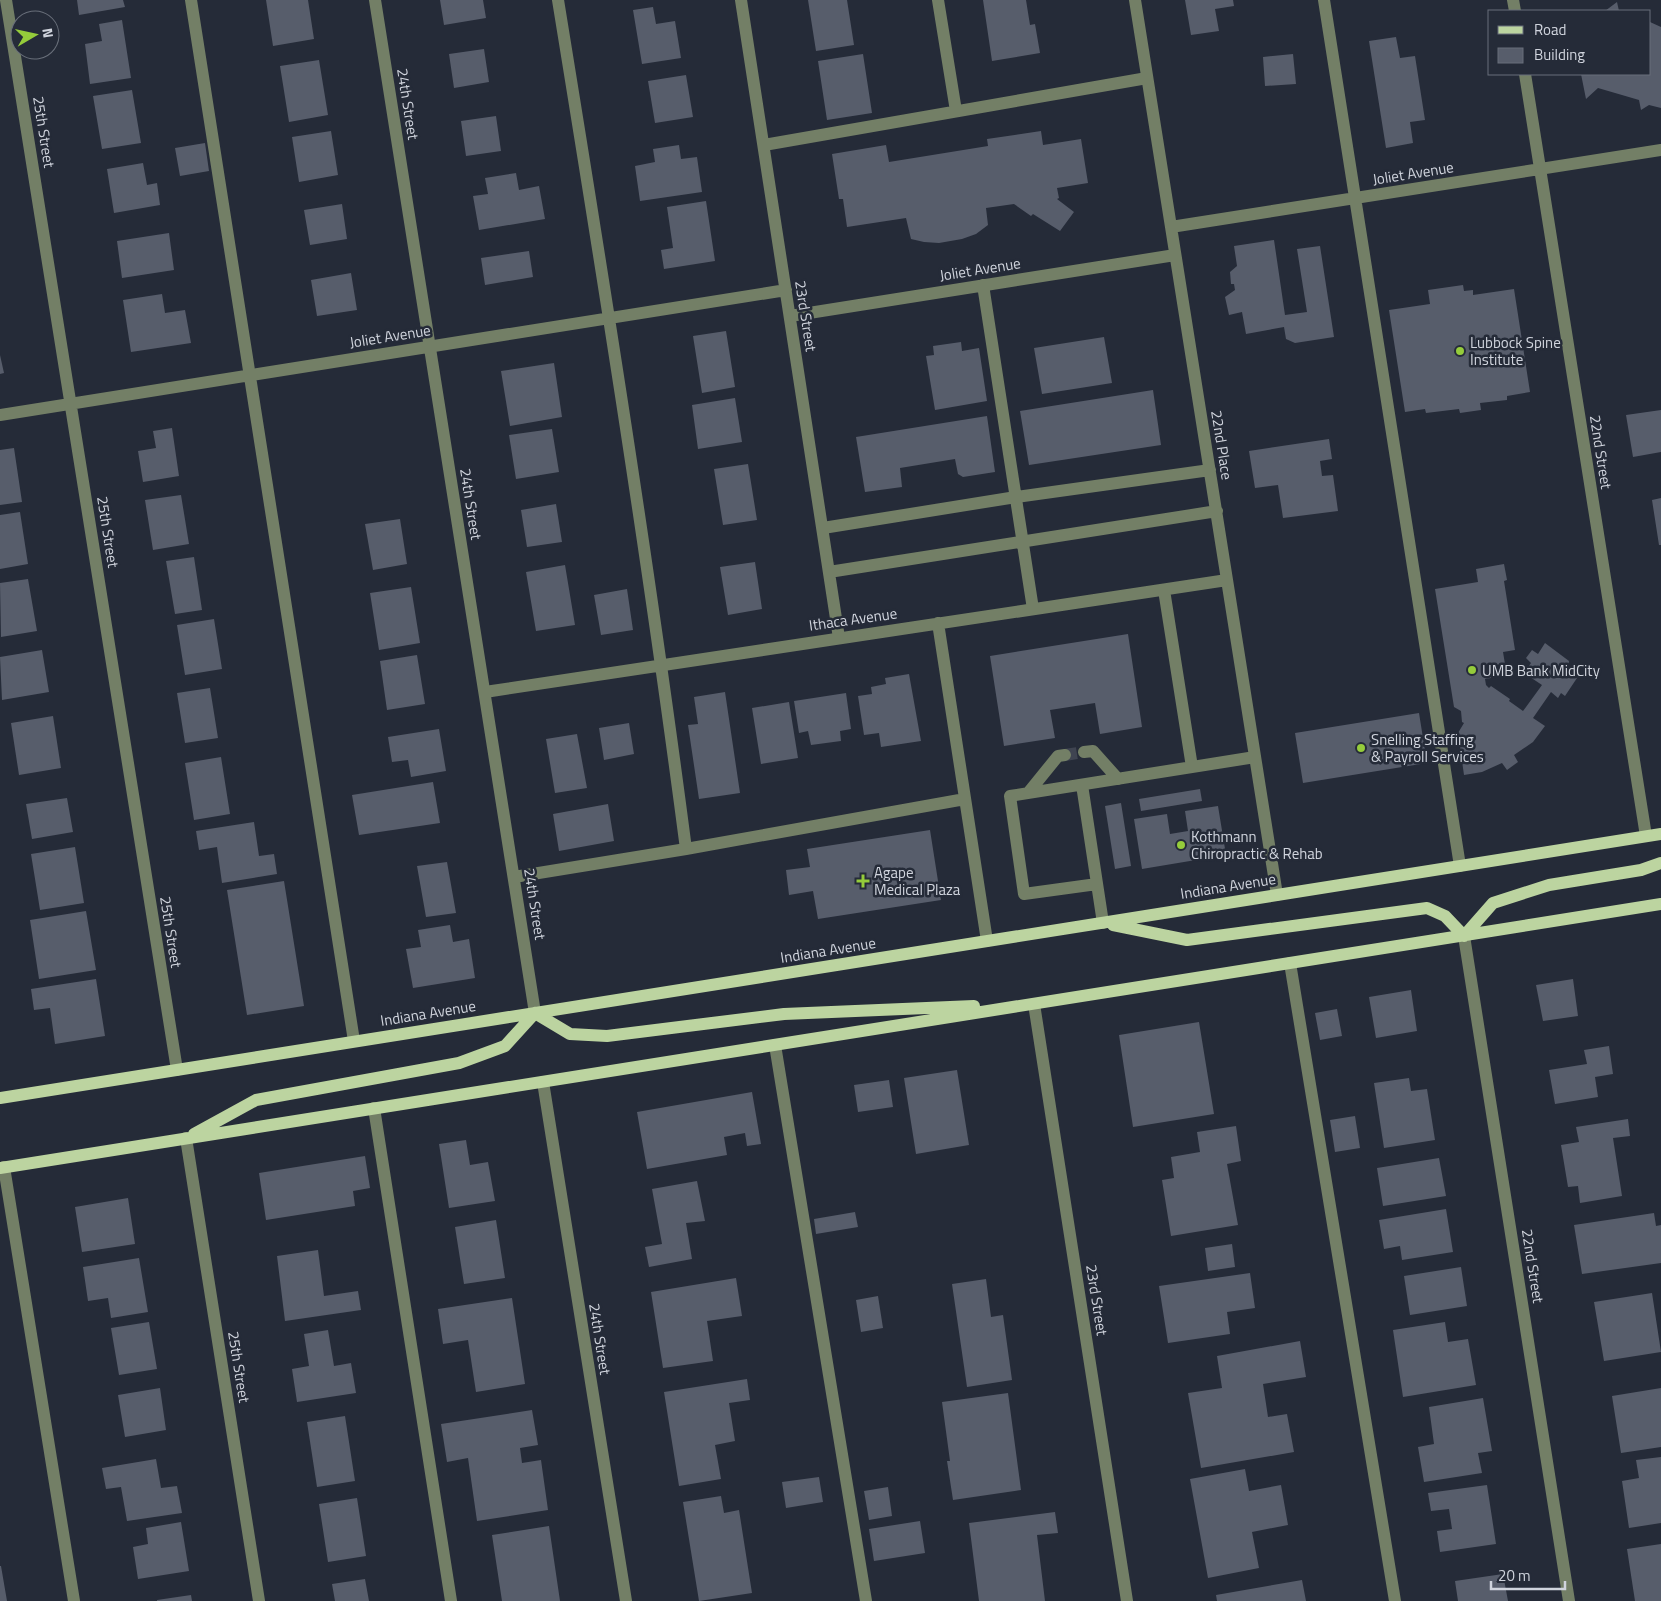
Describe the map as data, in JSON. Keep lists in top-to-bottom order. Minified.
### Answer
{"streets":{"main road":["Indiana Avenue"],"street":["24th Street","25th Street","Joliet Avenue","23rd Street","22nd Place","22nd Street","Ithaca Avenue"]},"crossings":[["24th Street","Joliet Avenue"],["24th Street","Ithaca Avenue"],["24th Street","Indiana Avenue"],["25th Street","Joliet Avenue"],["25th Street","Indiana Avenue"],["Joliet Avenue","23rd Street"],["Joliet Avenue","22nd Place"],["Joliet Avenue","22nd Street"],["23rd Street","Ithaca Avenue"],["22nd Place","Ithaca Avenue"],["22nd Place","Indiana Avenue"],["22nd Street","Indiana Avenue"]],"places":{"other":["Lubbock Spine Institute","UMB Bank MidCity","Snelling Staffing & Payroll Services","Kothmann Chiropractic & Rehab"],"health":["Agape Medical Plaza"]},"legend":["Road","Building"],"scale_bar":"20 m","north":"right"}
